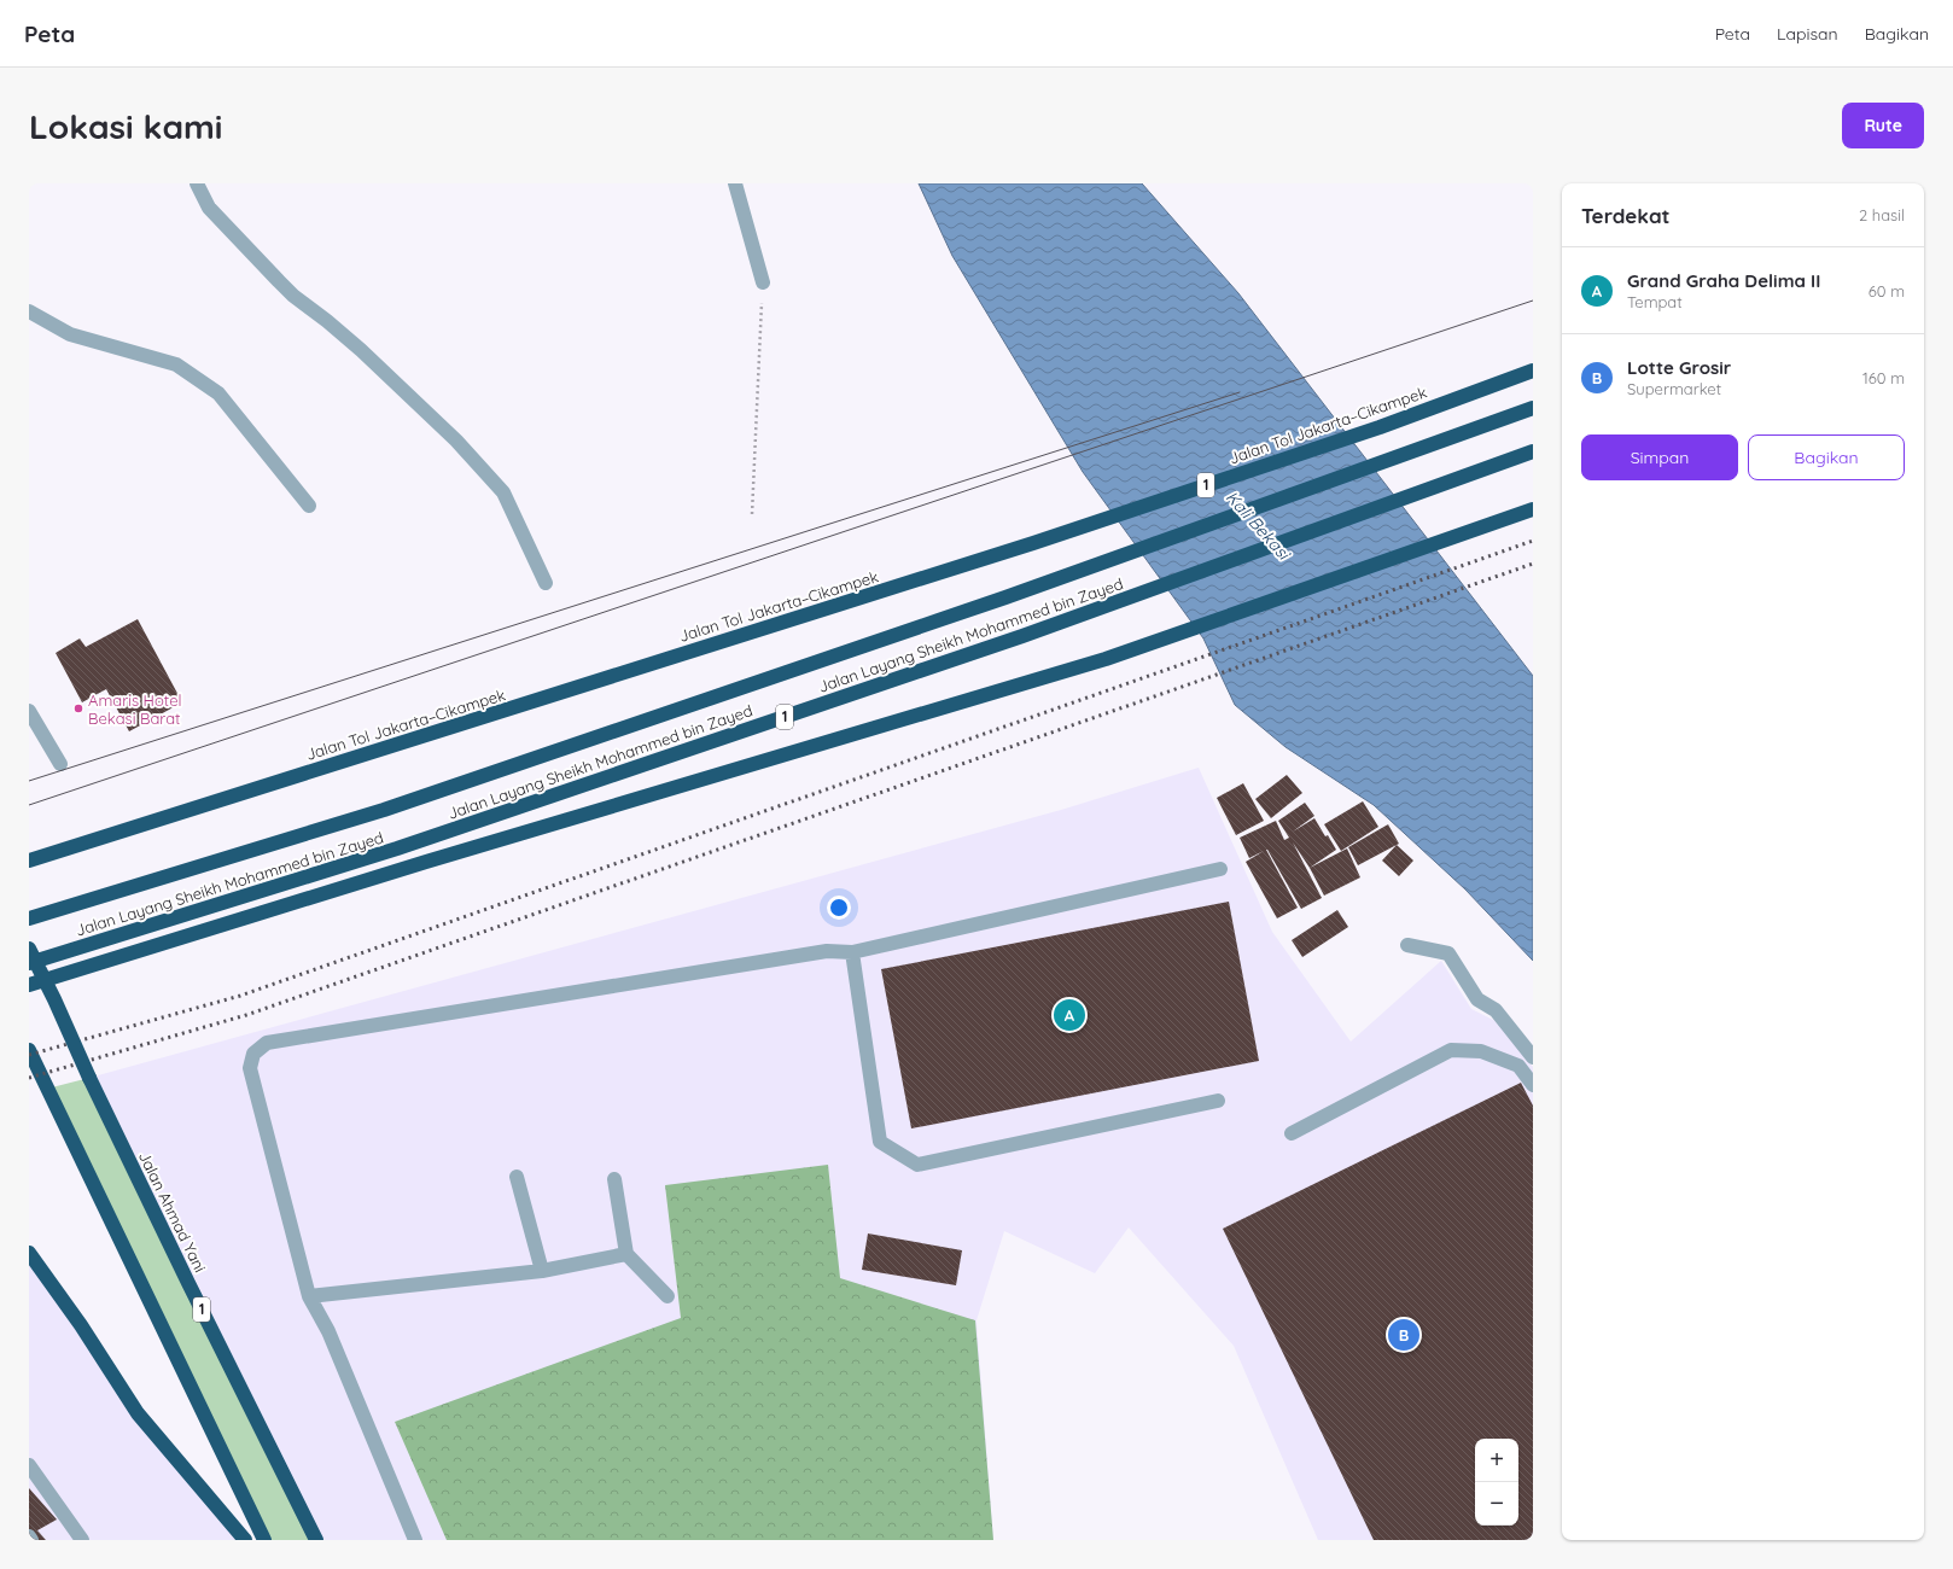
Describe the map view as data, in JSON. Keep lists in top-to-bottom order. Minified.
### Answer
{"streets":{"highway":["Jalan Tol Jakarta–Cikampek","1","Jalan Layang Sheikh Mohammed bin Zayed","Jalan Ahmad Yani"]},"water":["Kali Bekasi"],"places":["Amaris Hotel Bekasi Barat"],"page":{"header":"Peta","nav":["Peta","Lapisan","Bagikan"],"buttons":["Rute",["Simpan","Bagikan"]],"title":"Lokasi kami","heading":["Terdekat","2 hasil"],"list":[{"mark":"A","name":"Grand Graha Delima II","note":"Tempat","value":"60 m"},{"mark":"B","name":"Lotte Grosir","note":"Supermarket","value":"160 m"}],"pins":["A","B"],"map_buttons":["+","−"]}}
